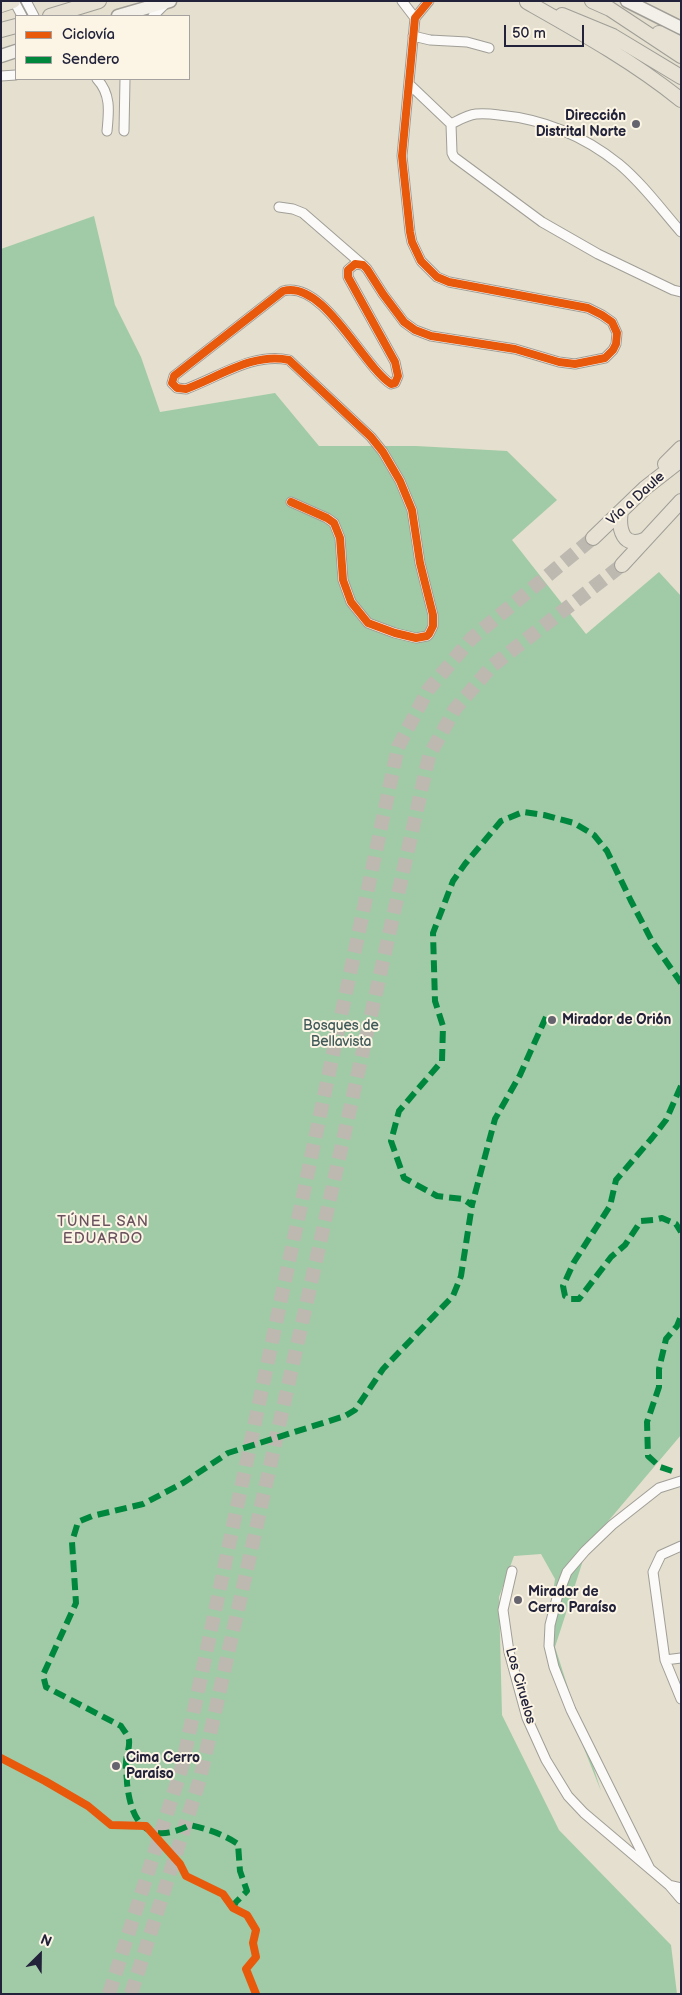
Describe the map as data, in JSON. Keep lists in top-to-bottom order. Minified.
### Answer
{"streets":{"main road":["Vía a Daule"],"street":["Los Ciruelos"]},"districts":["TÚNEL SAN EDUARDO"],"parks":["Bosques de Bellavista"],"places":["Dirección Distrital Norte","Mirador de Orión","Mirador de Cerro Paraíso","Cima Cerro Paraíso"],"legend":["Ciclovía","Sendero"],"scale_bar":"50 m","north":"top right"}
